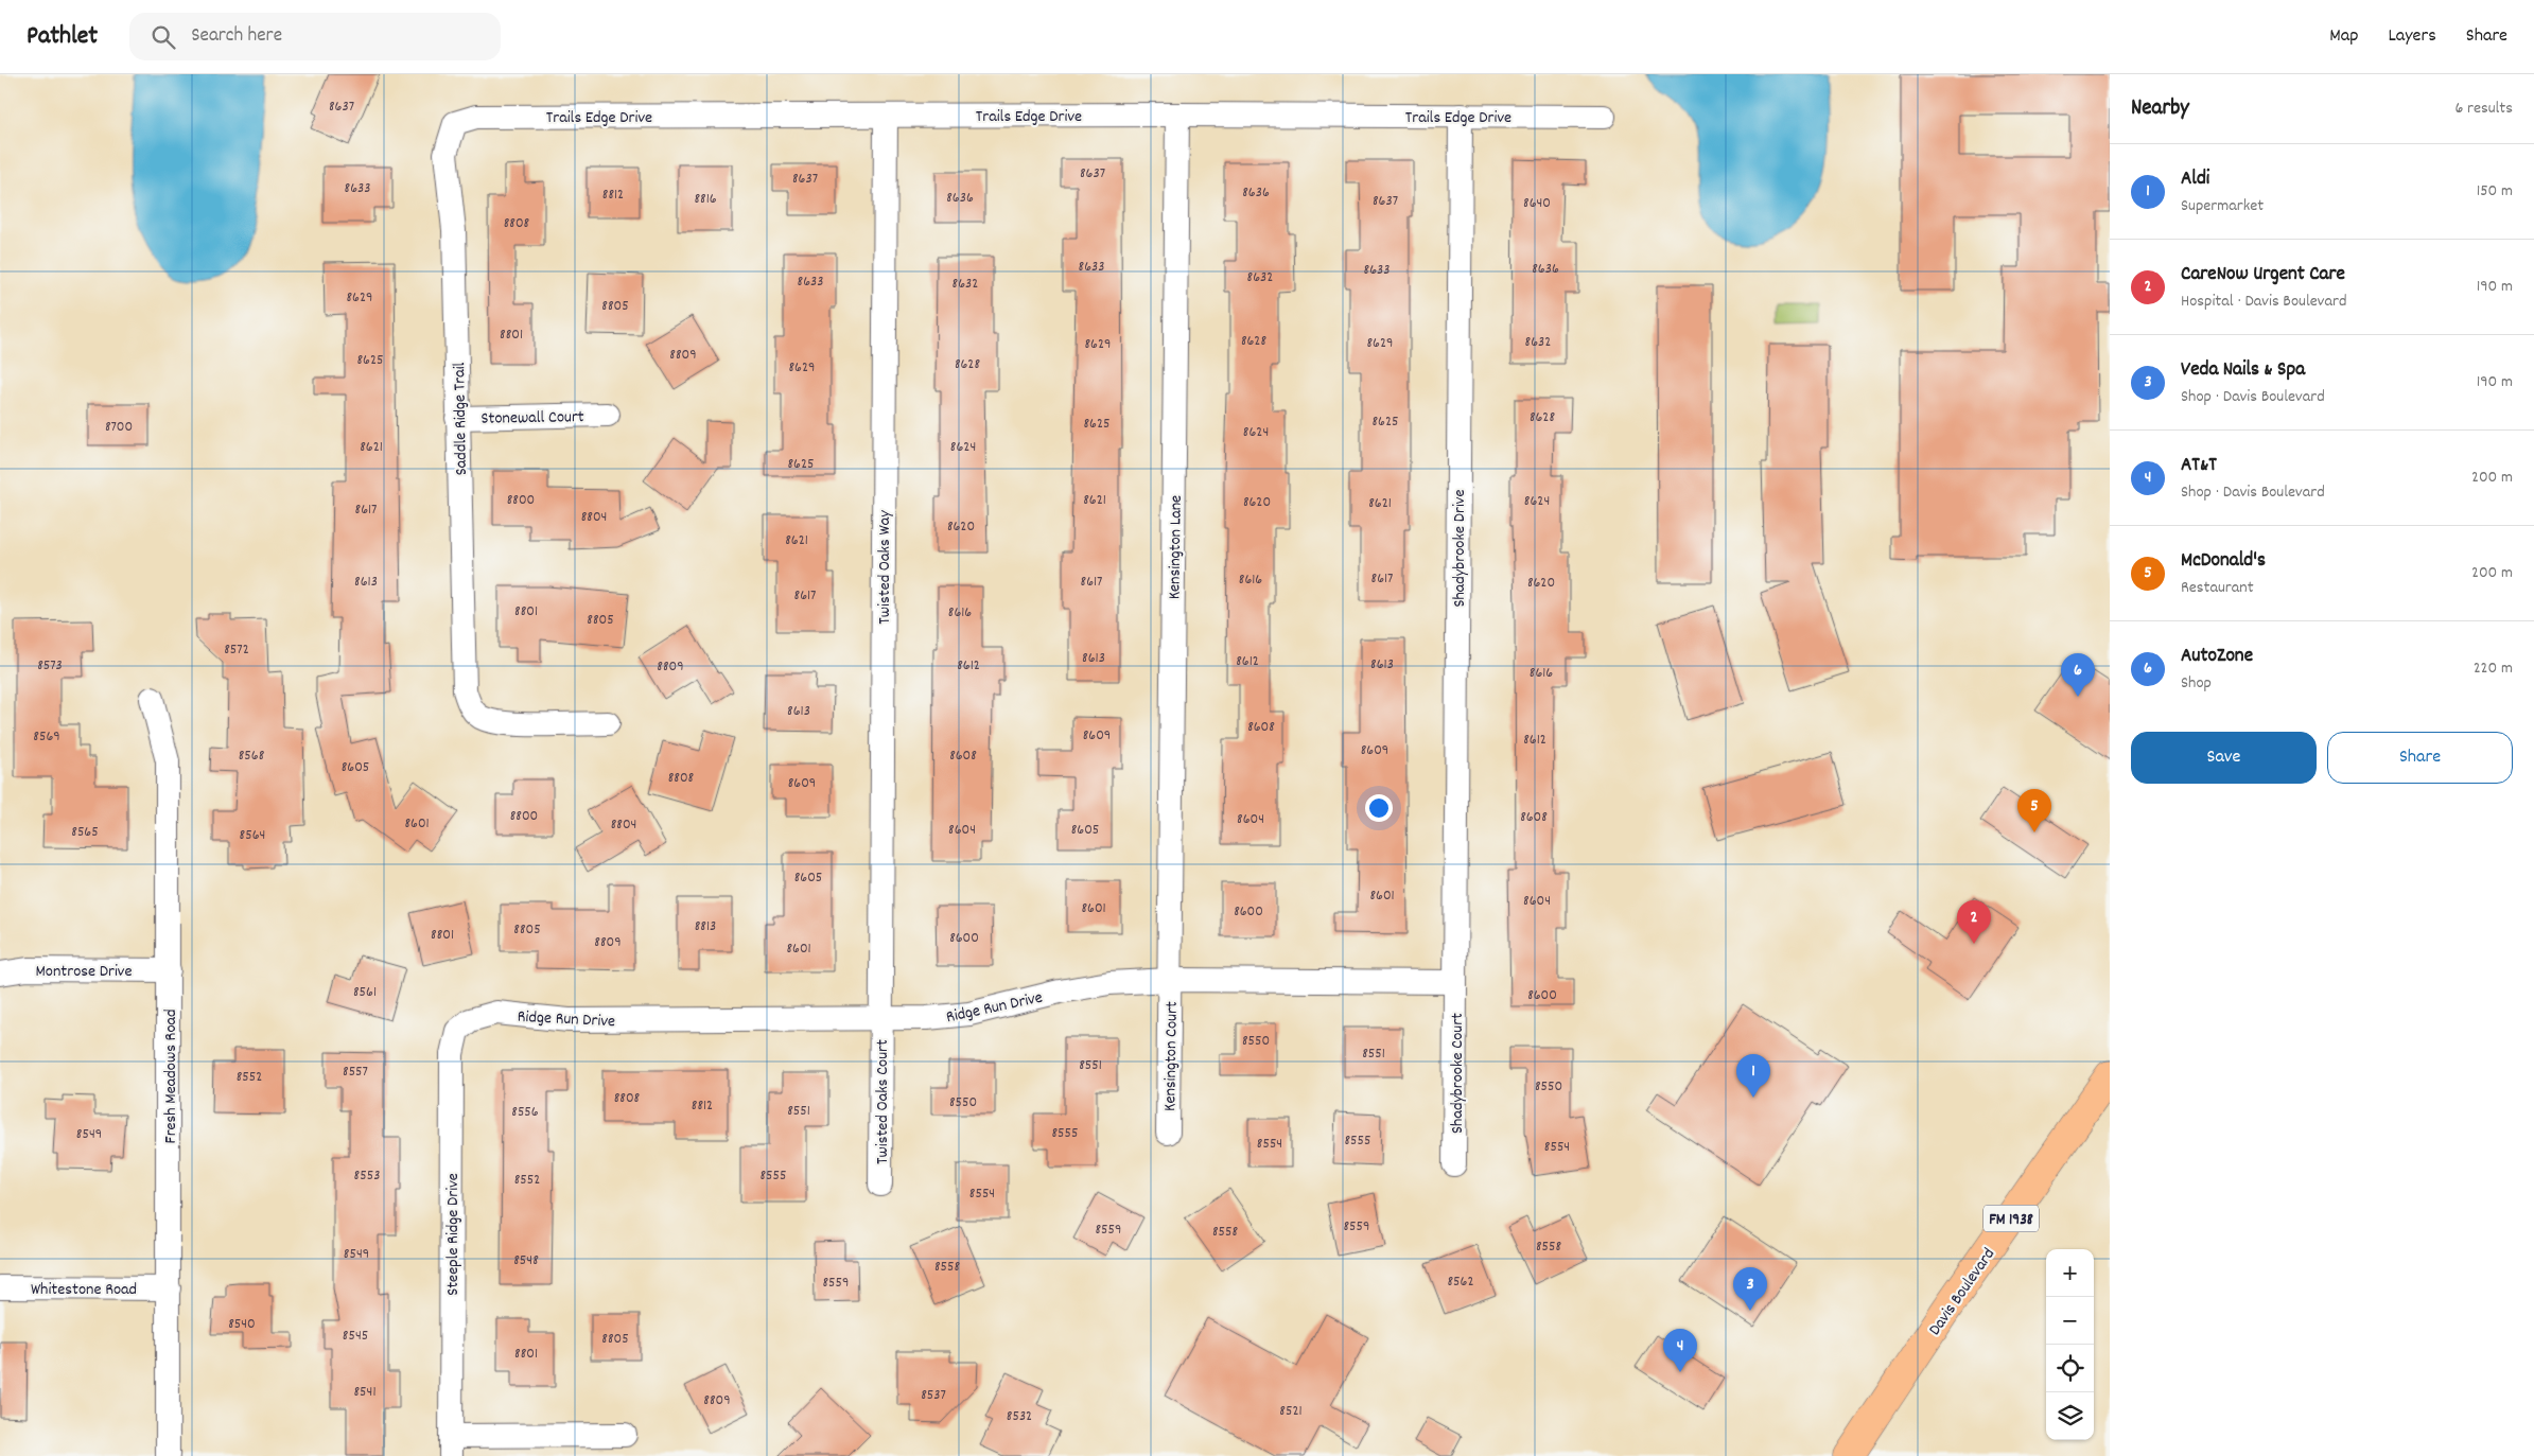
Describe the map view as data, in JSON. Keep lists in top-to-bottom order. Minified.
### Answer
{"streets":{"main road":["FM 1938","Davis Boulevard"],"street":["Trails Edge Drive","Stonewall Court","Saddle Ridge Trail","Kensington Lane","Shadybrooke Drive","Twisted Oaks Way","Montrose Drive","Ridge Run Drive","Kensington Court","Shadybrooke Court","Fresh Meadows Road","Twisted Oaks Court","Steeple Ridge Drive","Whitestone Road"]},"crossings":[["Trails Edge Drive","Saddle Ridge Trail"],["Trails Edge Drive","Kensington Lane"],["Trails Edge Drive","Shadybrooke Drive"],["Trails Edge Drive","Twisted Oaks Way"],["Stonewall Court","Saddle Ridge Trail"],["Kensington Lane","Ridge Run Drive"],["Kensington Lane","Kensington Court"],["Shadybrooke Drive","Ridge Run Drive"],["Shadybrooke Drive","Shadybrooke Court"],["Twisted Oaks Way","Ridge Run Drive"],["Twisted Oaks Way","Twisted Oaks Court"],["Montrose Drive","Fresh Meadows Road"],["Ridge Run Drive","Kensington Court"],["Ridge Run Drive","Shadybrooke Court"],["Ridge Run Drive","Twisted Oaks Court"],["Ridge Run Drive","Steeple Ridge Drive"],["Fresh Meadows Road","Whitestone Road"]],"house_numbers":["8637","8637","8637","8633","8636","8812","8636","8816","8637","8640","8808","8633","8636","8633","8632","8633","8632","8629","8805","8801","8628","8632","8629","8629","8809","8625","8628","8629","8628","8625","8625","8700","8624","8621","8624","8625","8800","8621","8624","8620","8621","8617","8804","8620","8621","8617","8616","8613","8617","8620","8617","8801","8616","8805","8572","8613","8612","8613","8573","8612","8809","8616","8613","8608","8609","8569","8612","8609","8568","8608","8605","8808","8609","8800","8608","8604","8601","8804","8604","8605","8565","8564","8605","8601","8604","8601","8600","8813","8805","8801","8600","8809","8601","8561","8600","8550","8551","8551","8557","8552","8550","8808","8550","8812","8551","8556","8555","8549","8555","8554","8554","8553","8555","8552","8554","8559","8559","8558","8558","8549","8548","8558","8562","8559","8540","8545","8805","8801","8541","8537","8809","8521","8532"],"page":{"header":"Pathlet","search":"Search here","nav":["Map","Layers","Share"],"heading":["Nearby","6 results"],"list":[{"mark":"1","name":"Aldi","note":"Supermarket","value":"150 m"},{"mark":"2","name":"CareNow Urgent Care","note":"Hospital · Davis Boulevard","value":"190 m"},{"mark":"3","name":"Veda Nails & Spa","note":"Shop · Davis Boulevard","value":"190 m"},{"mark":"4","name":"AT&T","note":"Shop · Davis Boulevard","value":"200 m"},{"mark":"5","name":"McDonald's","note":"Restaurant","value":"200 m"},{"mark":"6","name":"AutoZone","note":"Shop","value":"220 m"}],"pins":["6","5","2","1","3","4"],"buttons":["Save","Share"],"map_buttons":["+","−"]}}
